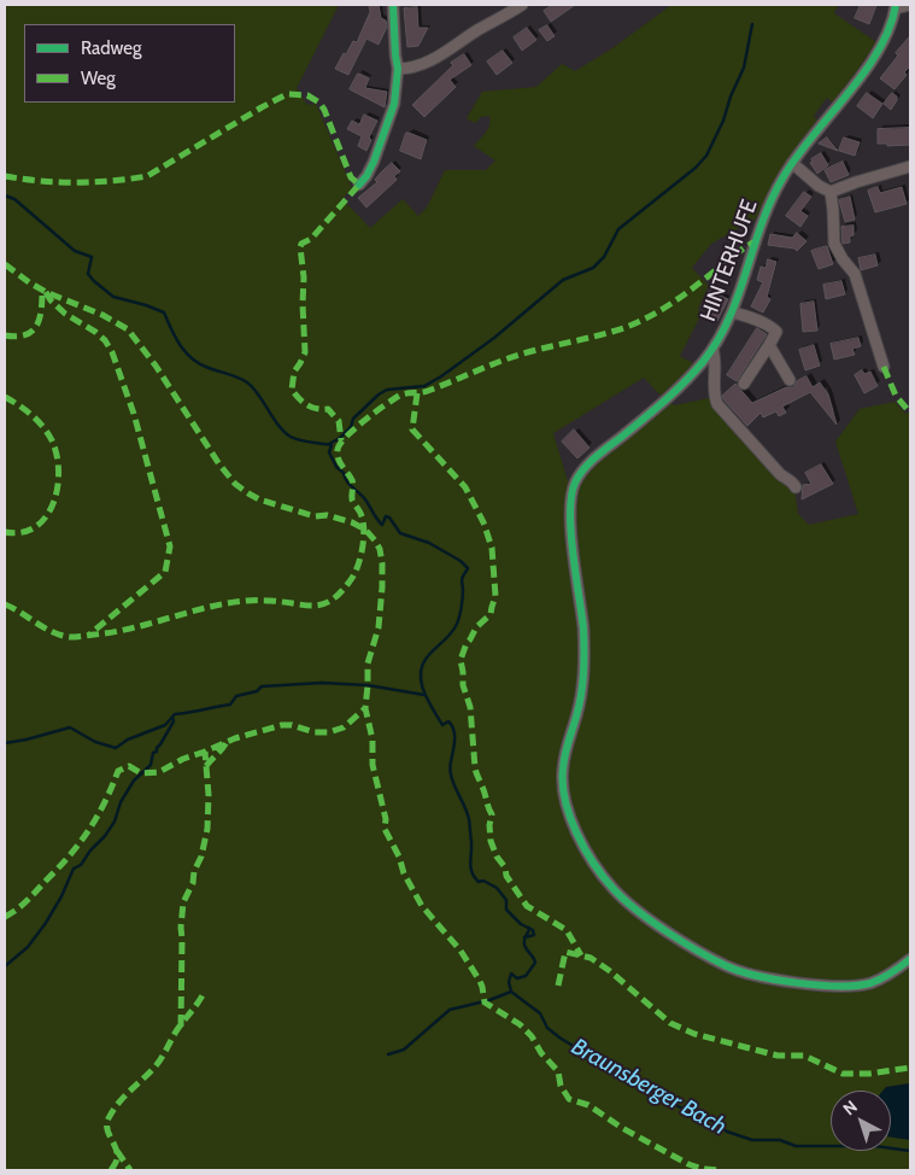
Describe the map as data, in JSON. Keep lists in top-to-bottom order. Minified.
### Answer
{"streets":{"street":["HINTERHUFE"]},"water":["Braunsberger Bach"],"legend":["Radweg","Weg"],"north":"top left"}
